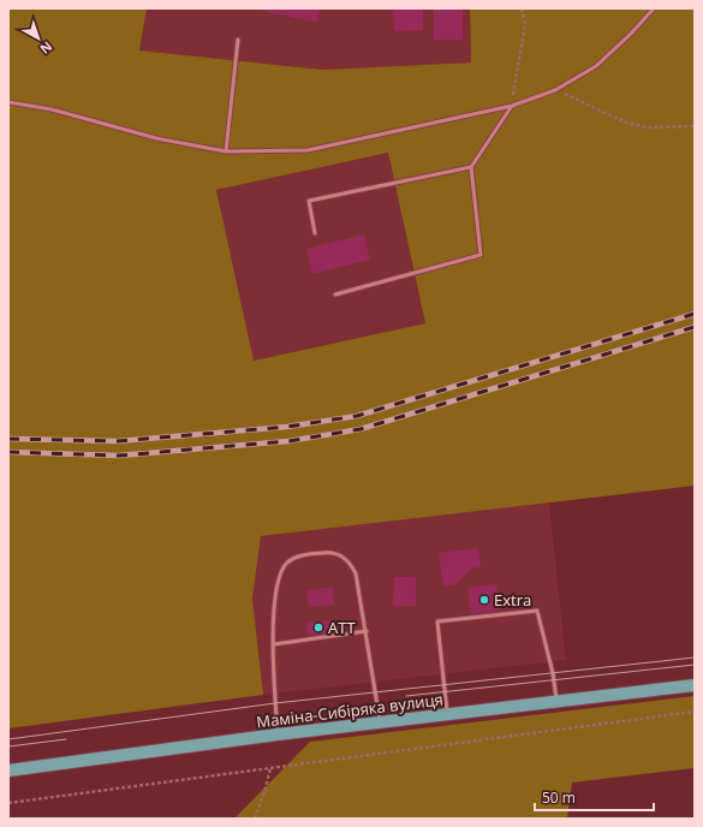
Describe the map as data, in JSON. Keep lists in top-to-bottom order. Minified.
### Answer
{"streets":{"main road":["Маміна-Сибіряка вулиця"]},"places":["Extra","ATT"],"scale_bar":"50 m","north":"bottom right"}
